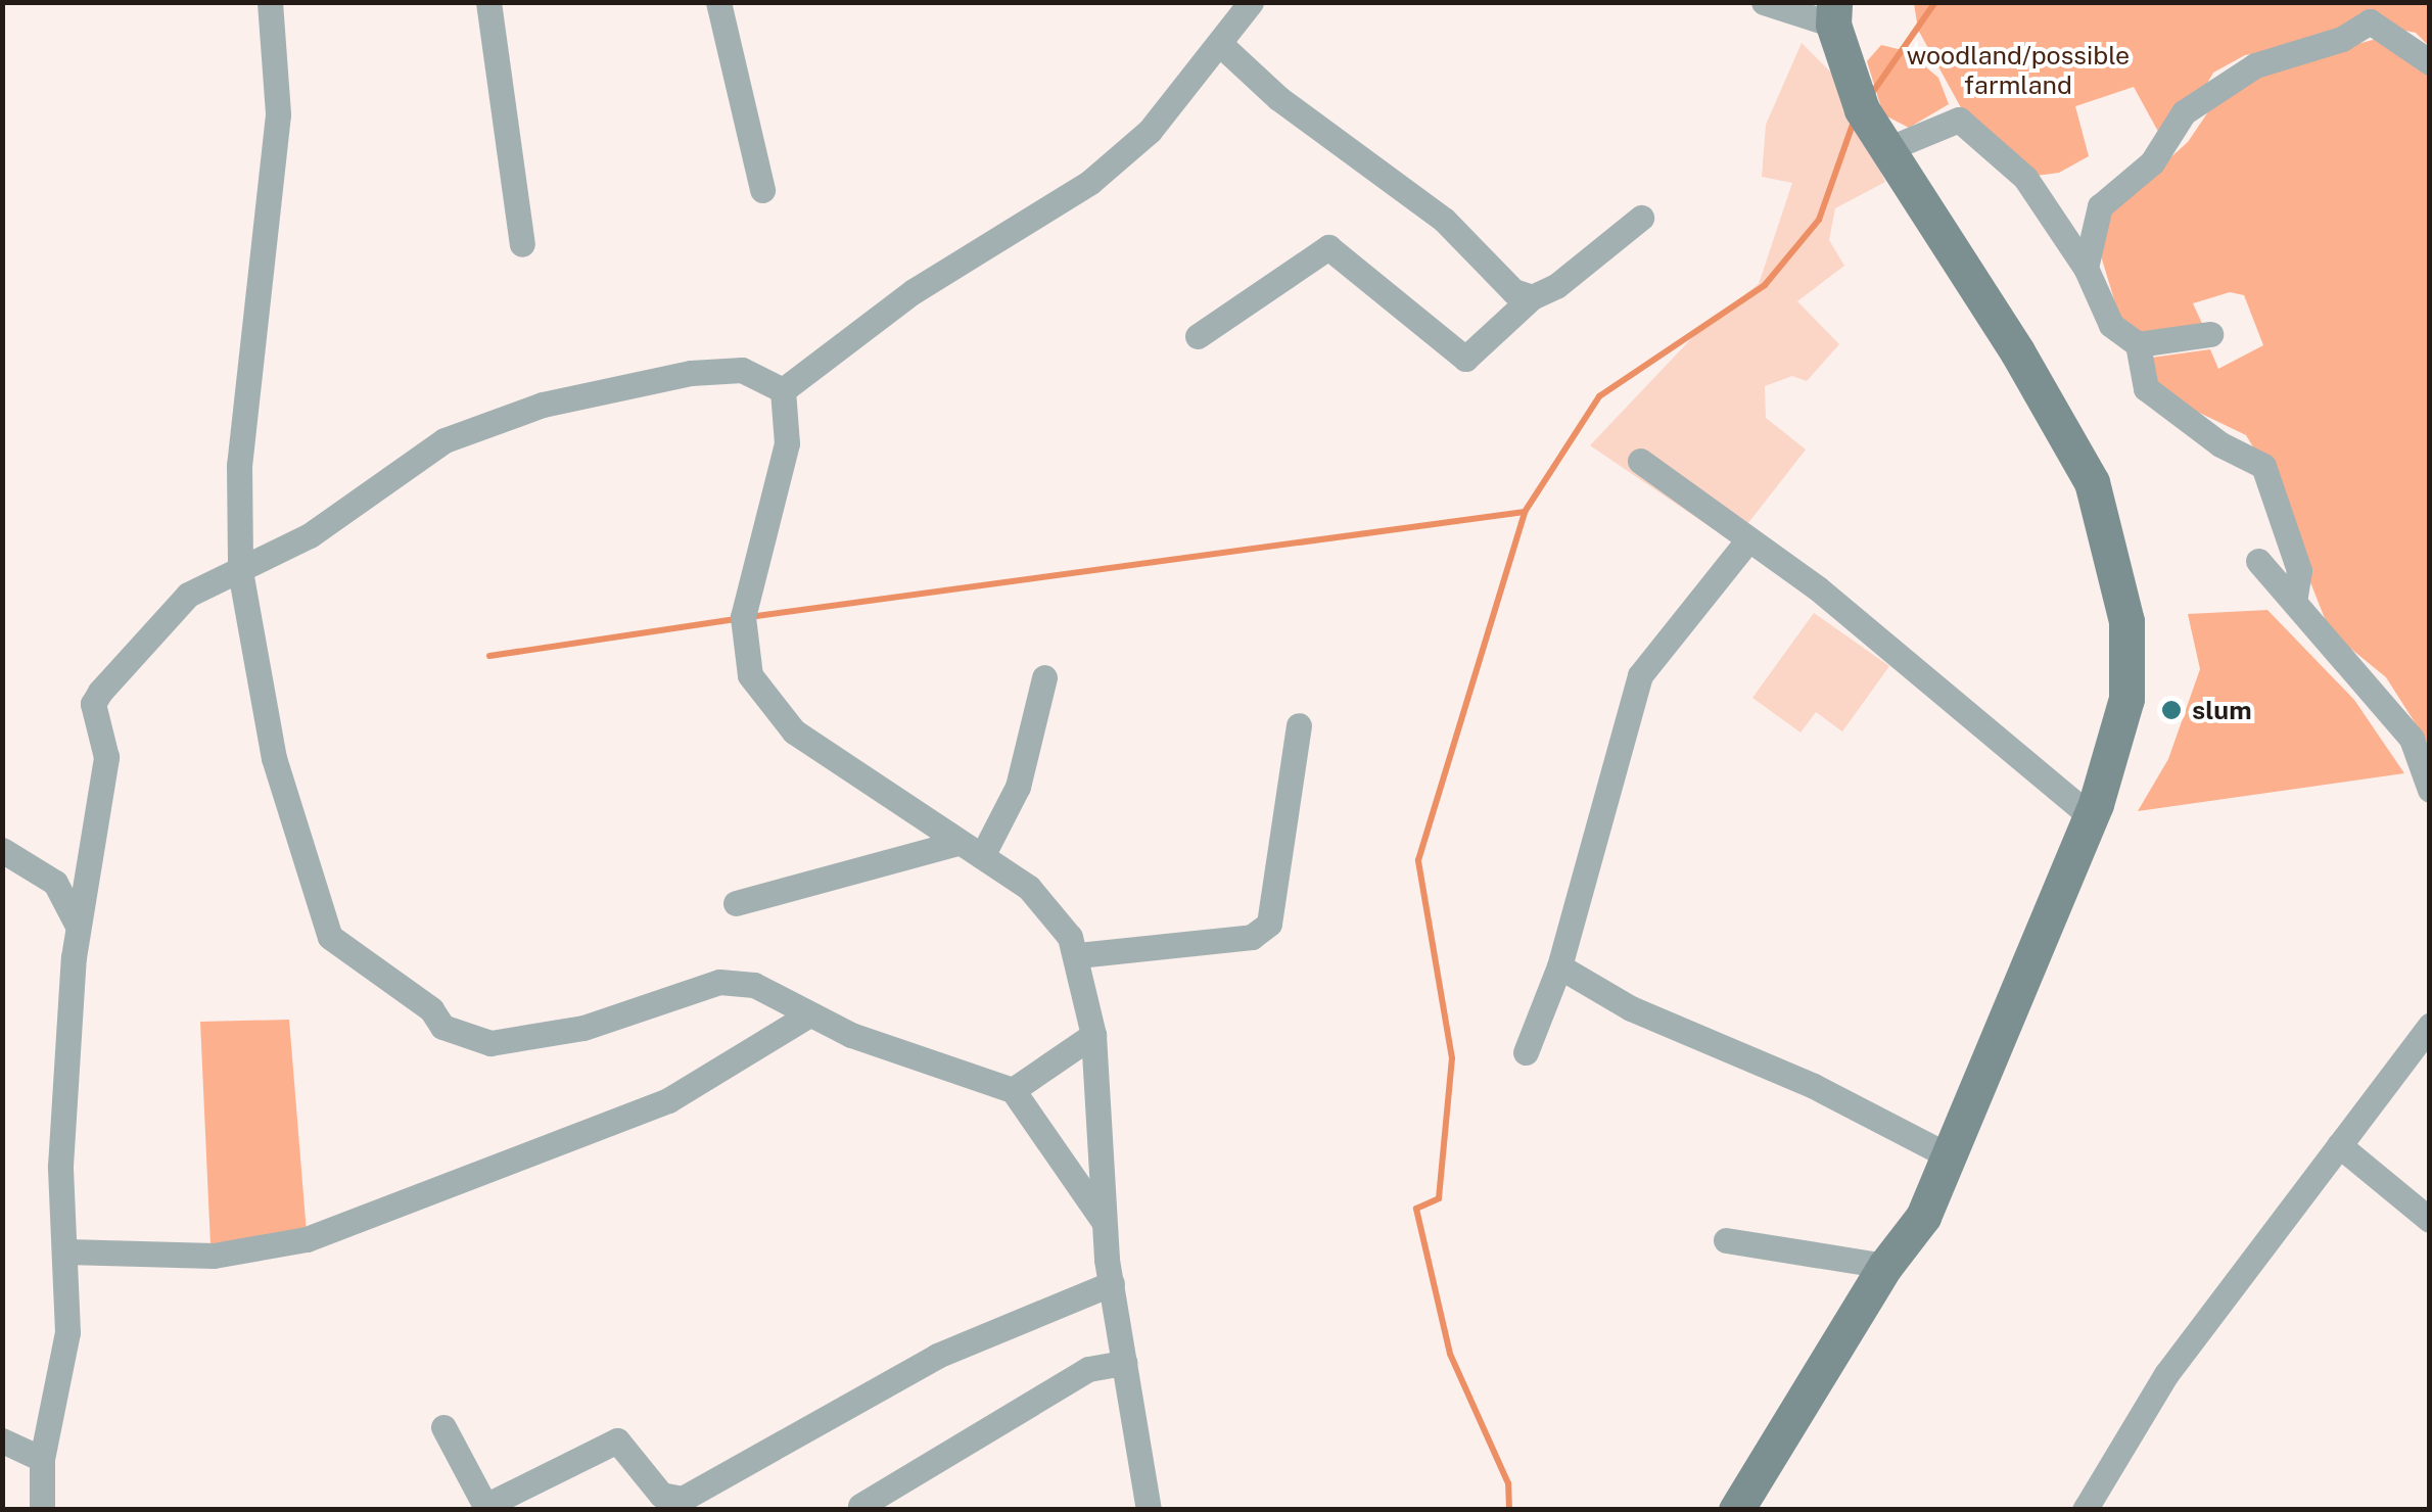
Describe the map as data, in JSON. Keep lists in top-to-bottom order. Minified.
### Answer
{"parks":["woodland/possible farmland"],"places":["slum"]}
